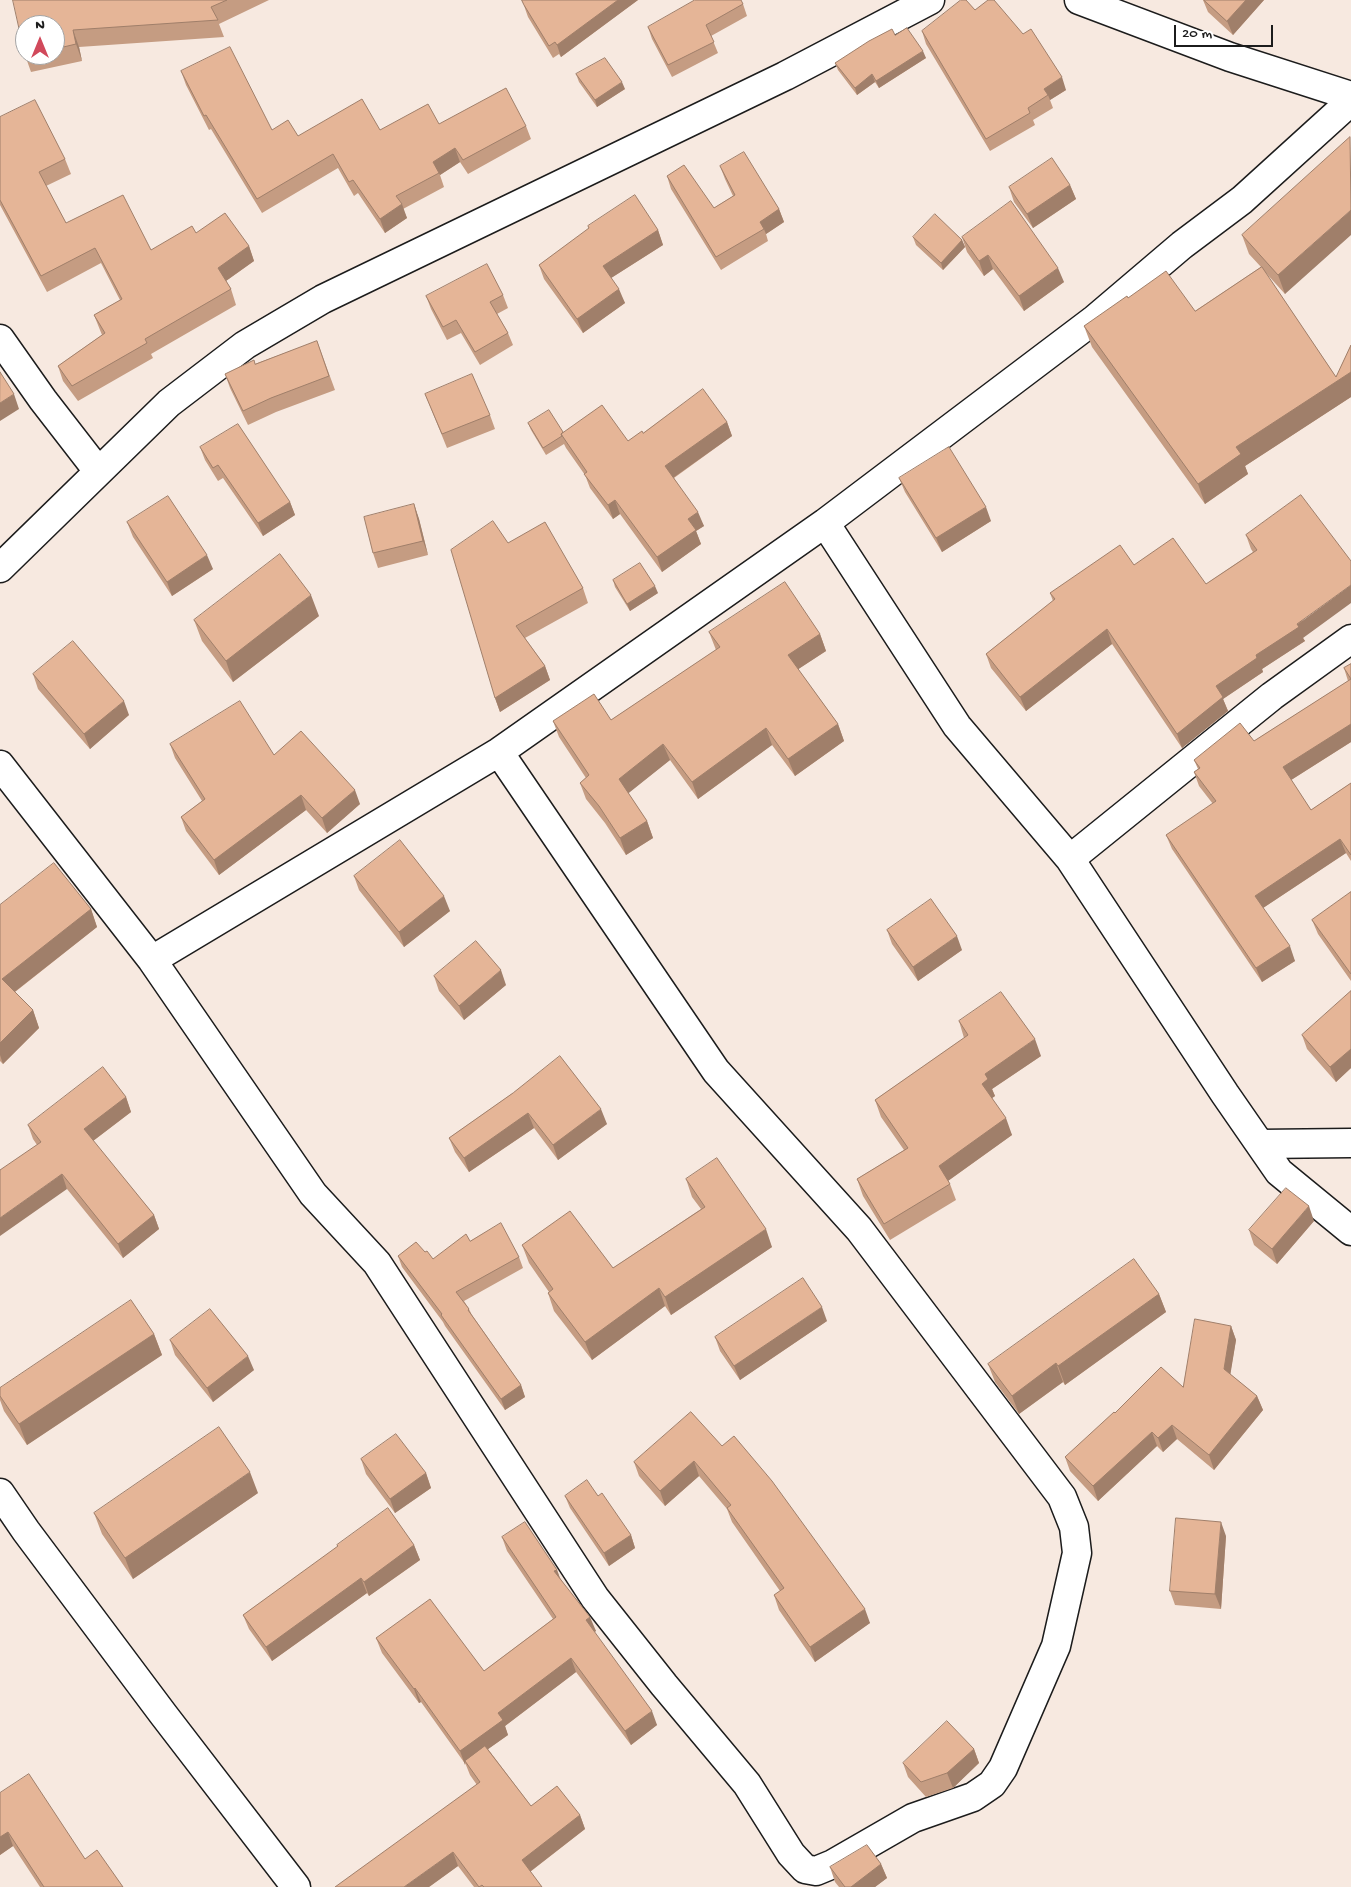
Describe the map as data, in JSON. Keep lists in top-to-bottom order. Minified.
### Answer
{"scale_bar":"20 m","north":"top"}
